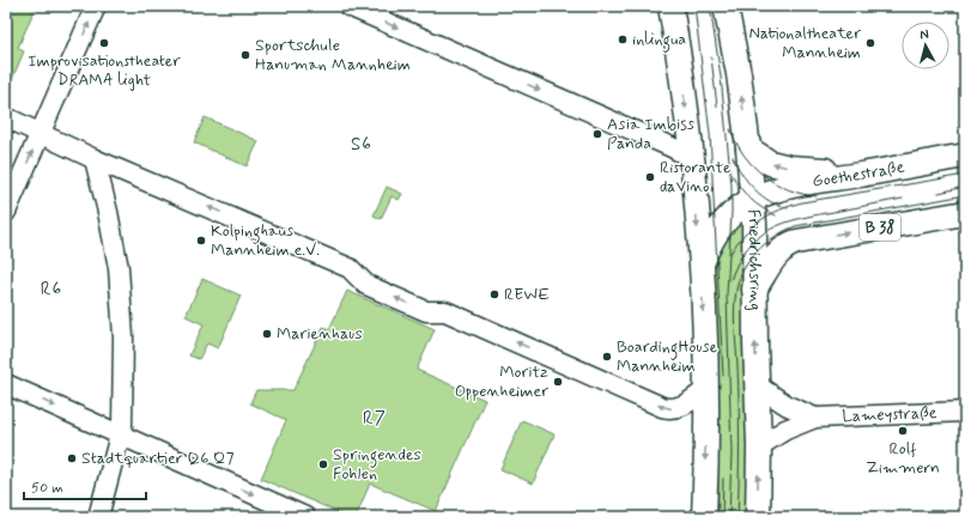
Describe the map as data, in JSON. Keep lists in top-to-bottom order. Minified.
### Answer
{"streets":{"main road":["Goethestraße","B 38","Friedrichsring"],"street":["Lameystraße"]},"crossings":[["Goethestraße","Friedrichsring"],["B 38","Friedrichsring"],["Friedrichsring","Lameystraße"]],"districts":["S6","R6","R7"],"places":["inlingua","Improvisationstheater DRAMA light","Nationaltheater Mannheim","Sportschule Hanuman Mannheim","Asia Imbiss Panda","Ristorante daVino","Kolpinghaus Mannheim e.V.","REWE","Marienhaus","BoardingHouse Mannheim","Moritz Oppenheimer","Rolf Zimmern","Stadtquartier Q6 Q7","Springendes Fohlen"],"scale_bar":"50 m","north":"top"}
